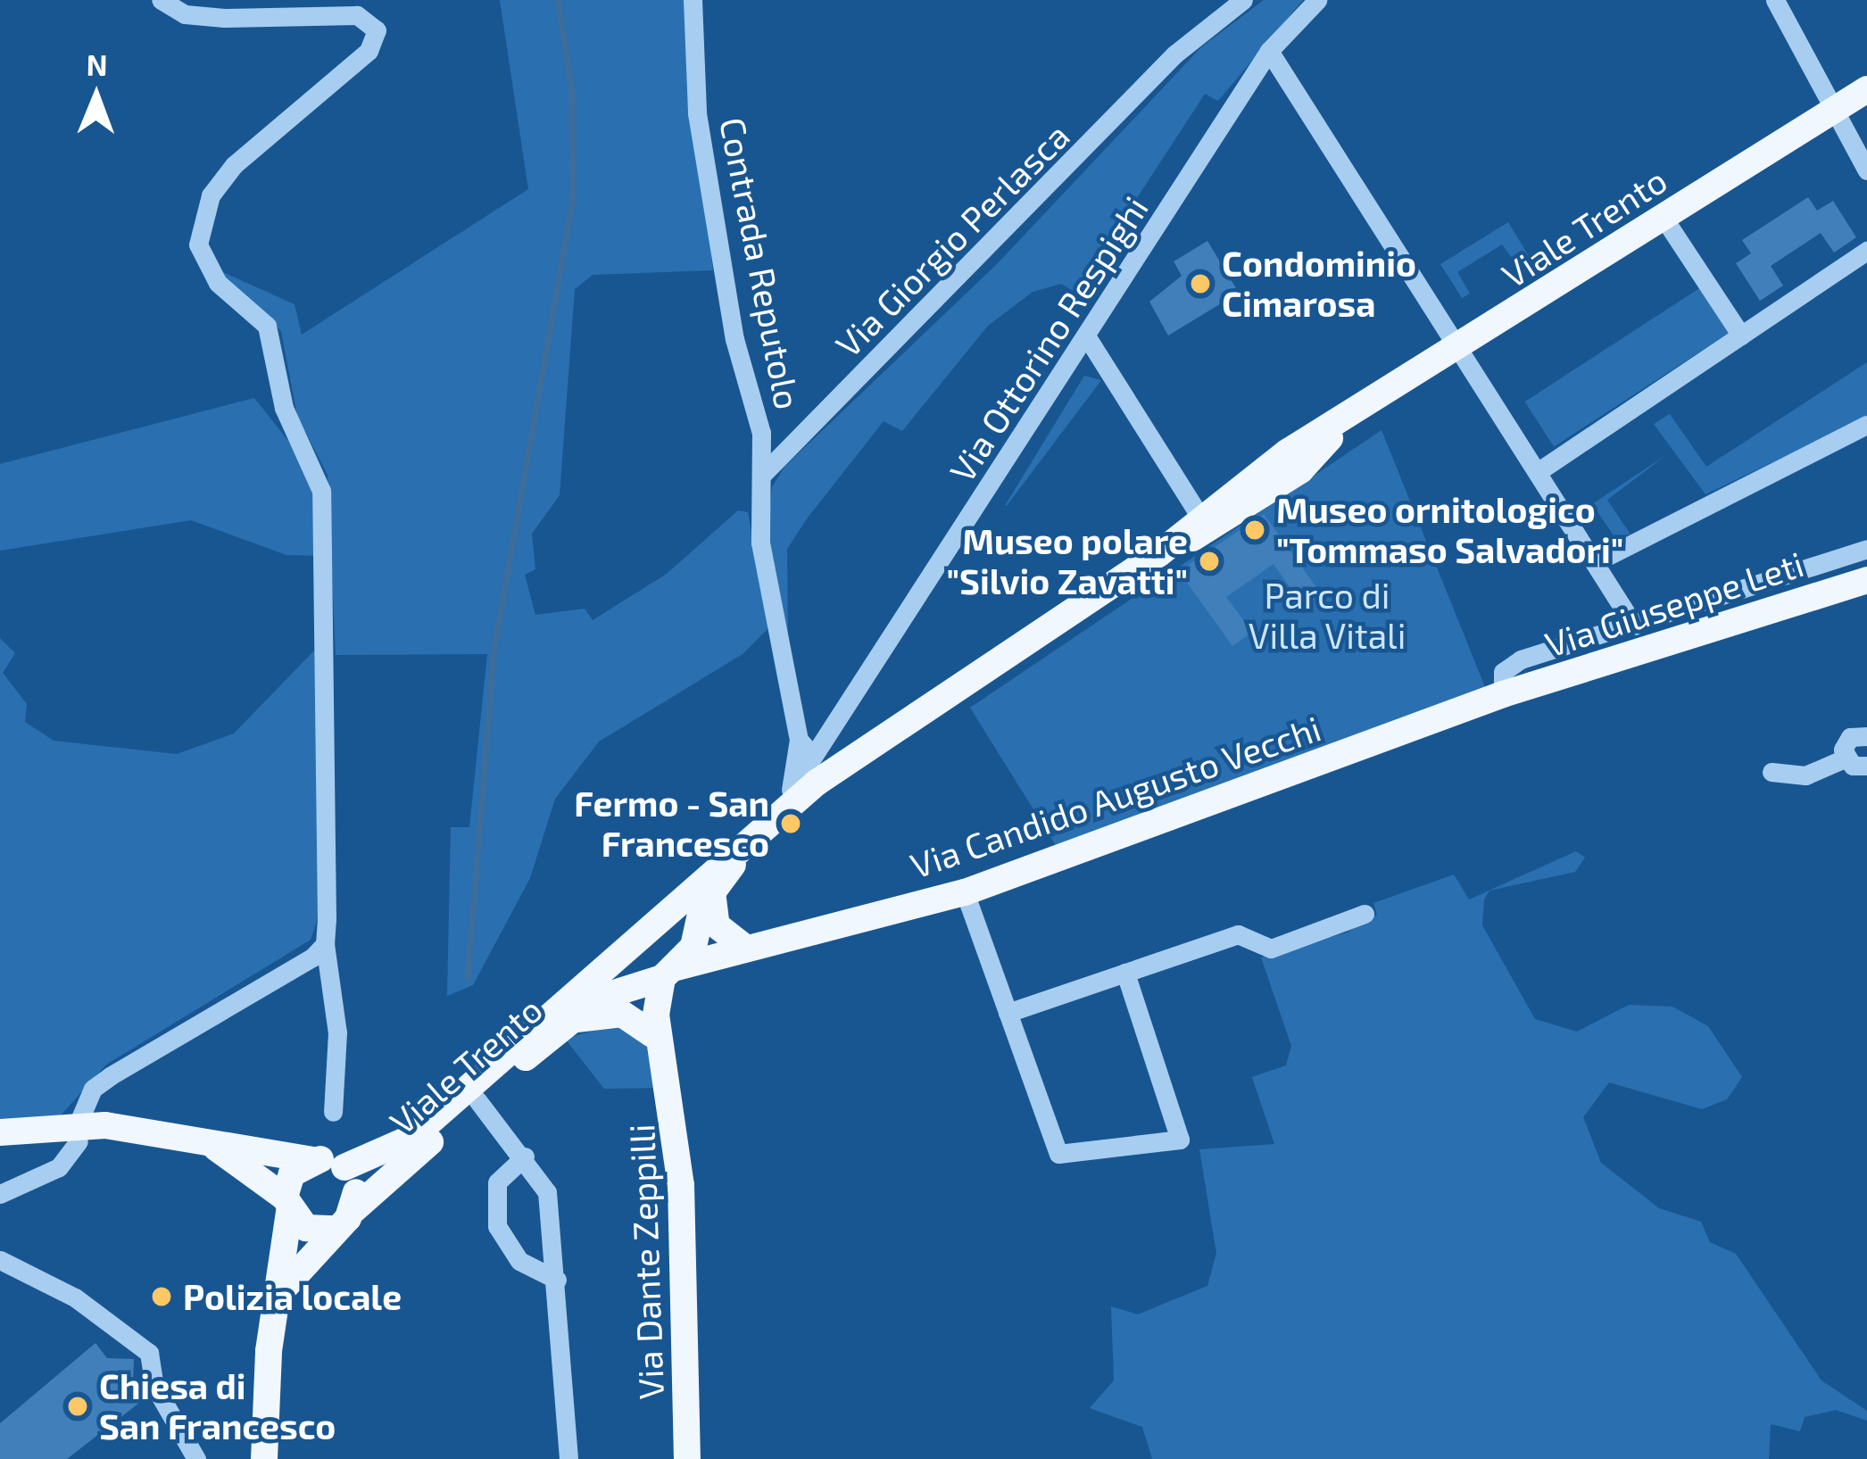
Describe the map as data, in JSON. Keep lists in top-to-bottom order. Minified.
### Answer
{"streets":{"main road":["Viale Trento","Via Giuseppe Leti","Via Candido Augusto Vecchi","Via Dante Zeppilli"],"street":["Via Giorgio Perlasca","Contrada Reputolo","Via Ottorino Respighi"]},"crossings":[["Viale Trento","Via Ottorino Respighi"],["Viale Trento","Via Candido Augusto Vecchi"],["Viale Trento","Via Dante Zeppilli"],["Via Giorgio Perlasca","Contrada Reputolo"],["Via Giuseppe Leti","Via Candido Augusto Vecchi"],["Via Candido Augusto Vecchi","Via Dante Zeppilli"]],"parks":["Parco di Villa Vitali"],"places":["Condominio Cimarosa","Museo ornitologico \"Tommaso Salvadori\"","Museo polare \"Silvio Zavatti\"","Fermo - San Francesco","Polizia locale","Chiesa di San Francesco"],"north":"top"}
